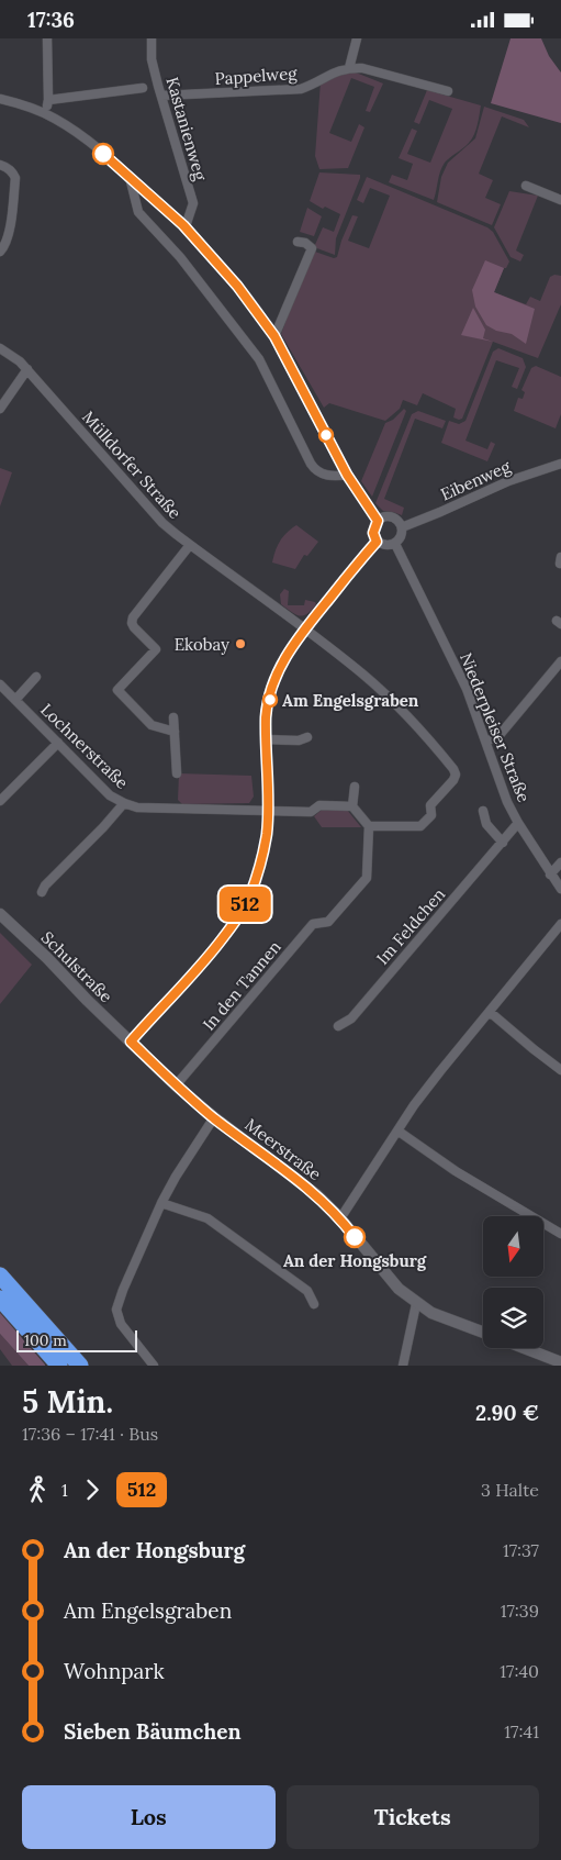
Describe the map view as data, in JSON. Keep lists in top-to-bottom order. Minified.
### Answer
{"streets":{"street":["Pappelweg","Kastanienweg","Mülldorfer Straße","Eibenweg","Niederpleiser Straße","Lochnerstraße","Im Feldchen","Schulstraße","In den Tannen","Meerstraße"]},"crossings":[["Pappelweg","Kastanienweg"],["Mülldorfer Straße","In den Tannen"],["Eibenweg","Niederpleiser Straße"],["Niederpleiser Straße","Im Feldchen"],["Schulstraße","Meerstraße"],["In den Tannen","Meerstraße"]],"places":["Ekobay","Am Engelsgraben","An der Hongsburg"],"lines":["bus line 512"],"scale_bar":"100 m","north":"bottom","page":{"status":"17:36","on_map":"512","scale":"100 m","heading":["5 Min.","17:36 – 17:41 · Bus","2.90 €"],"legs":["1","512","3 Halte"],"list":[{"name":"An der Hongsburg","value":"17:37"},{"name":"Am Engelsgraben","value":"17:39"},{"name":"Wohnpark","value":"17:40"},{"name":"Sieben Bäumchen","value":"17:41"}],"buttons":["Los","Tickets"]}}
